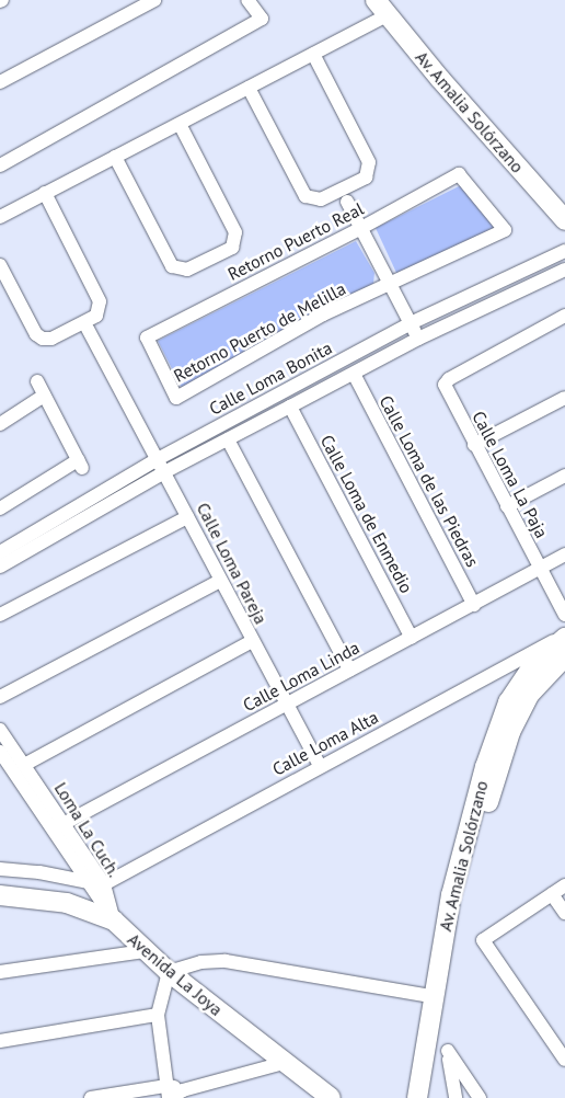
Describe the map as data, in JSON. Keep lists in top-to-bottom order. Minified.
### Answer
{"streets":{"main road":["Av. Amalia Solórzano","Avenida La Joya"],"street":["Retorno Puerto Real","Retorno Puerto de Melilla","Calle Loma Bonita","Calle Loma La Paja","Calle Loma de las Piedras","Calle Loma de Enmedio","Calle Loma Pareja","Calle Loma Linda","Calle Loma Alta","Loma La Cuch."]},"crossings":[["Av. Amalia Solórzano","Calle Loma Alta"],["Retorno Puerto Real","Retorno Puerto de Melilla"],["Calle Loma Bonita","Calle Loma de las Piedras"],["Calle Loma Bonita","Calle Loma de Enmedio"],["Calle Loma Bonita","Calle Loma Pareja"],["Calle Loma La Paja","Calle Loma Linda"],["Calle Loma de las Piedras","Calle Loma Linda"],["Calle Loma de Enmedio","Calle Loma Linda"],["Calle Loma Pareja","Calle Loma Linda"],["Calle Loma Pareja","Calle Loma Alta"],["Calle Loma Linda","Loma La Cuch."],["Calle Loma Alta","Loma La Cuch."],["Loma La Cuch.","Avenida La Joya"]]}
